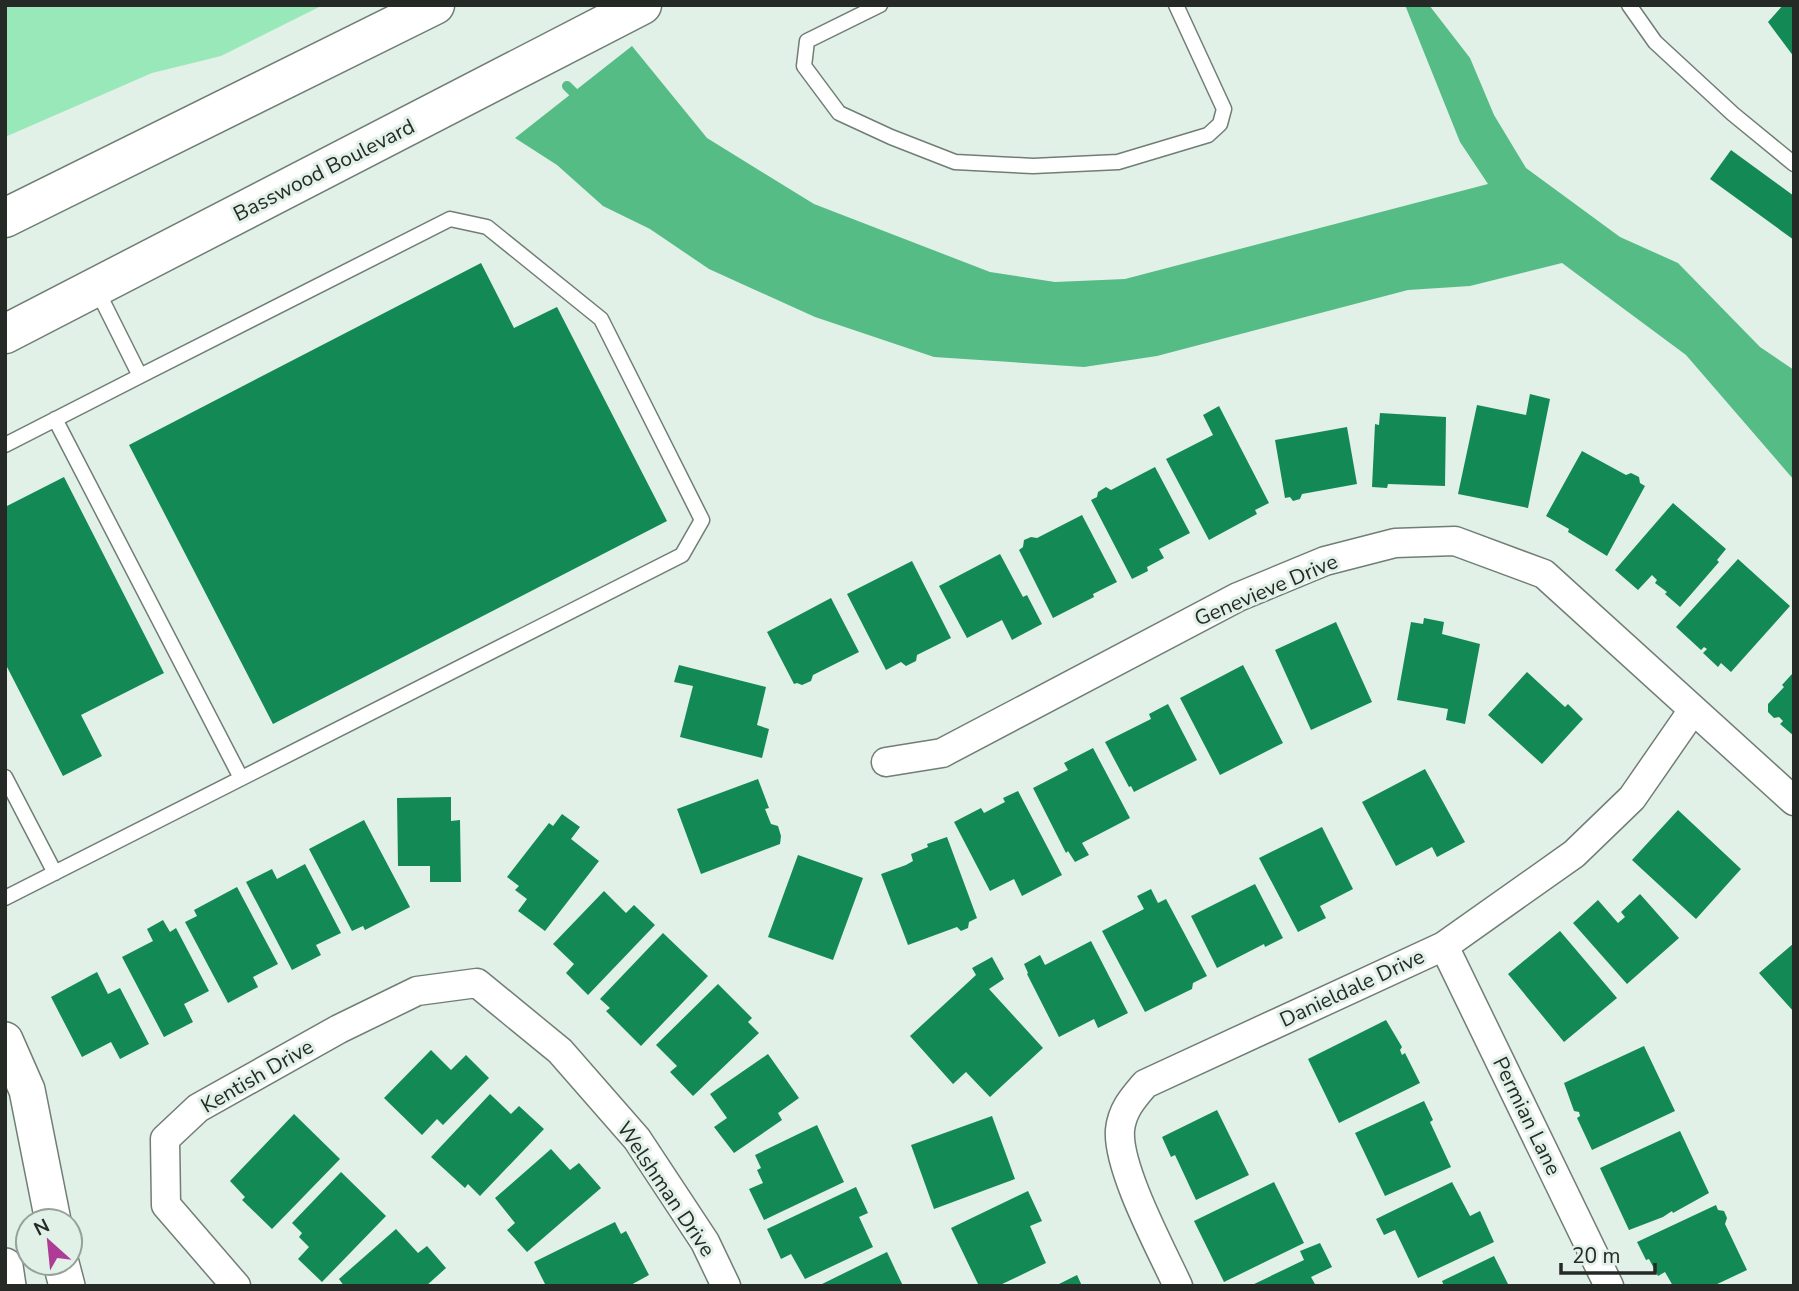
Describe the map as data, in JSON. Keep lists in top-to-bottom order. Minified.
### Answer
{"streets":{"main road":["Basswood Boulevard"],"street":["Genevieve Drive","Danieldale Drive","Kentish Drive","Permian Lane","Welshman Drive"]},"crossings":[["Genevieve Drive","Danieldale Drive"],["Danieldale Drive","Permian Lane"],["Kentish Drive","Welshman Drive"]],"scale_bar":"20 m","north":"top left"}
